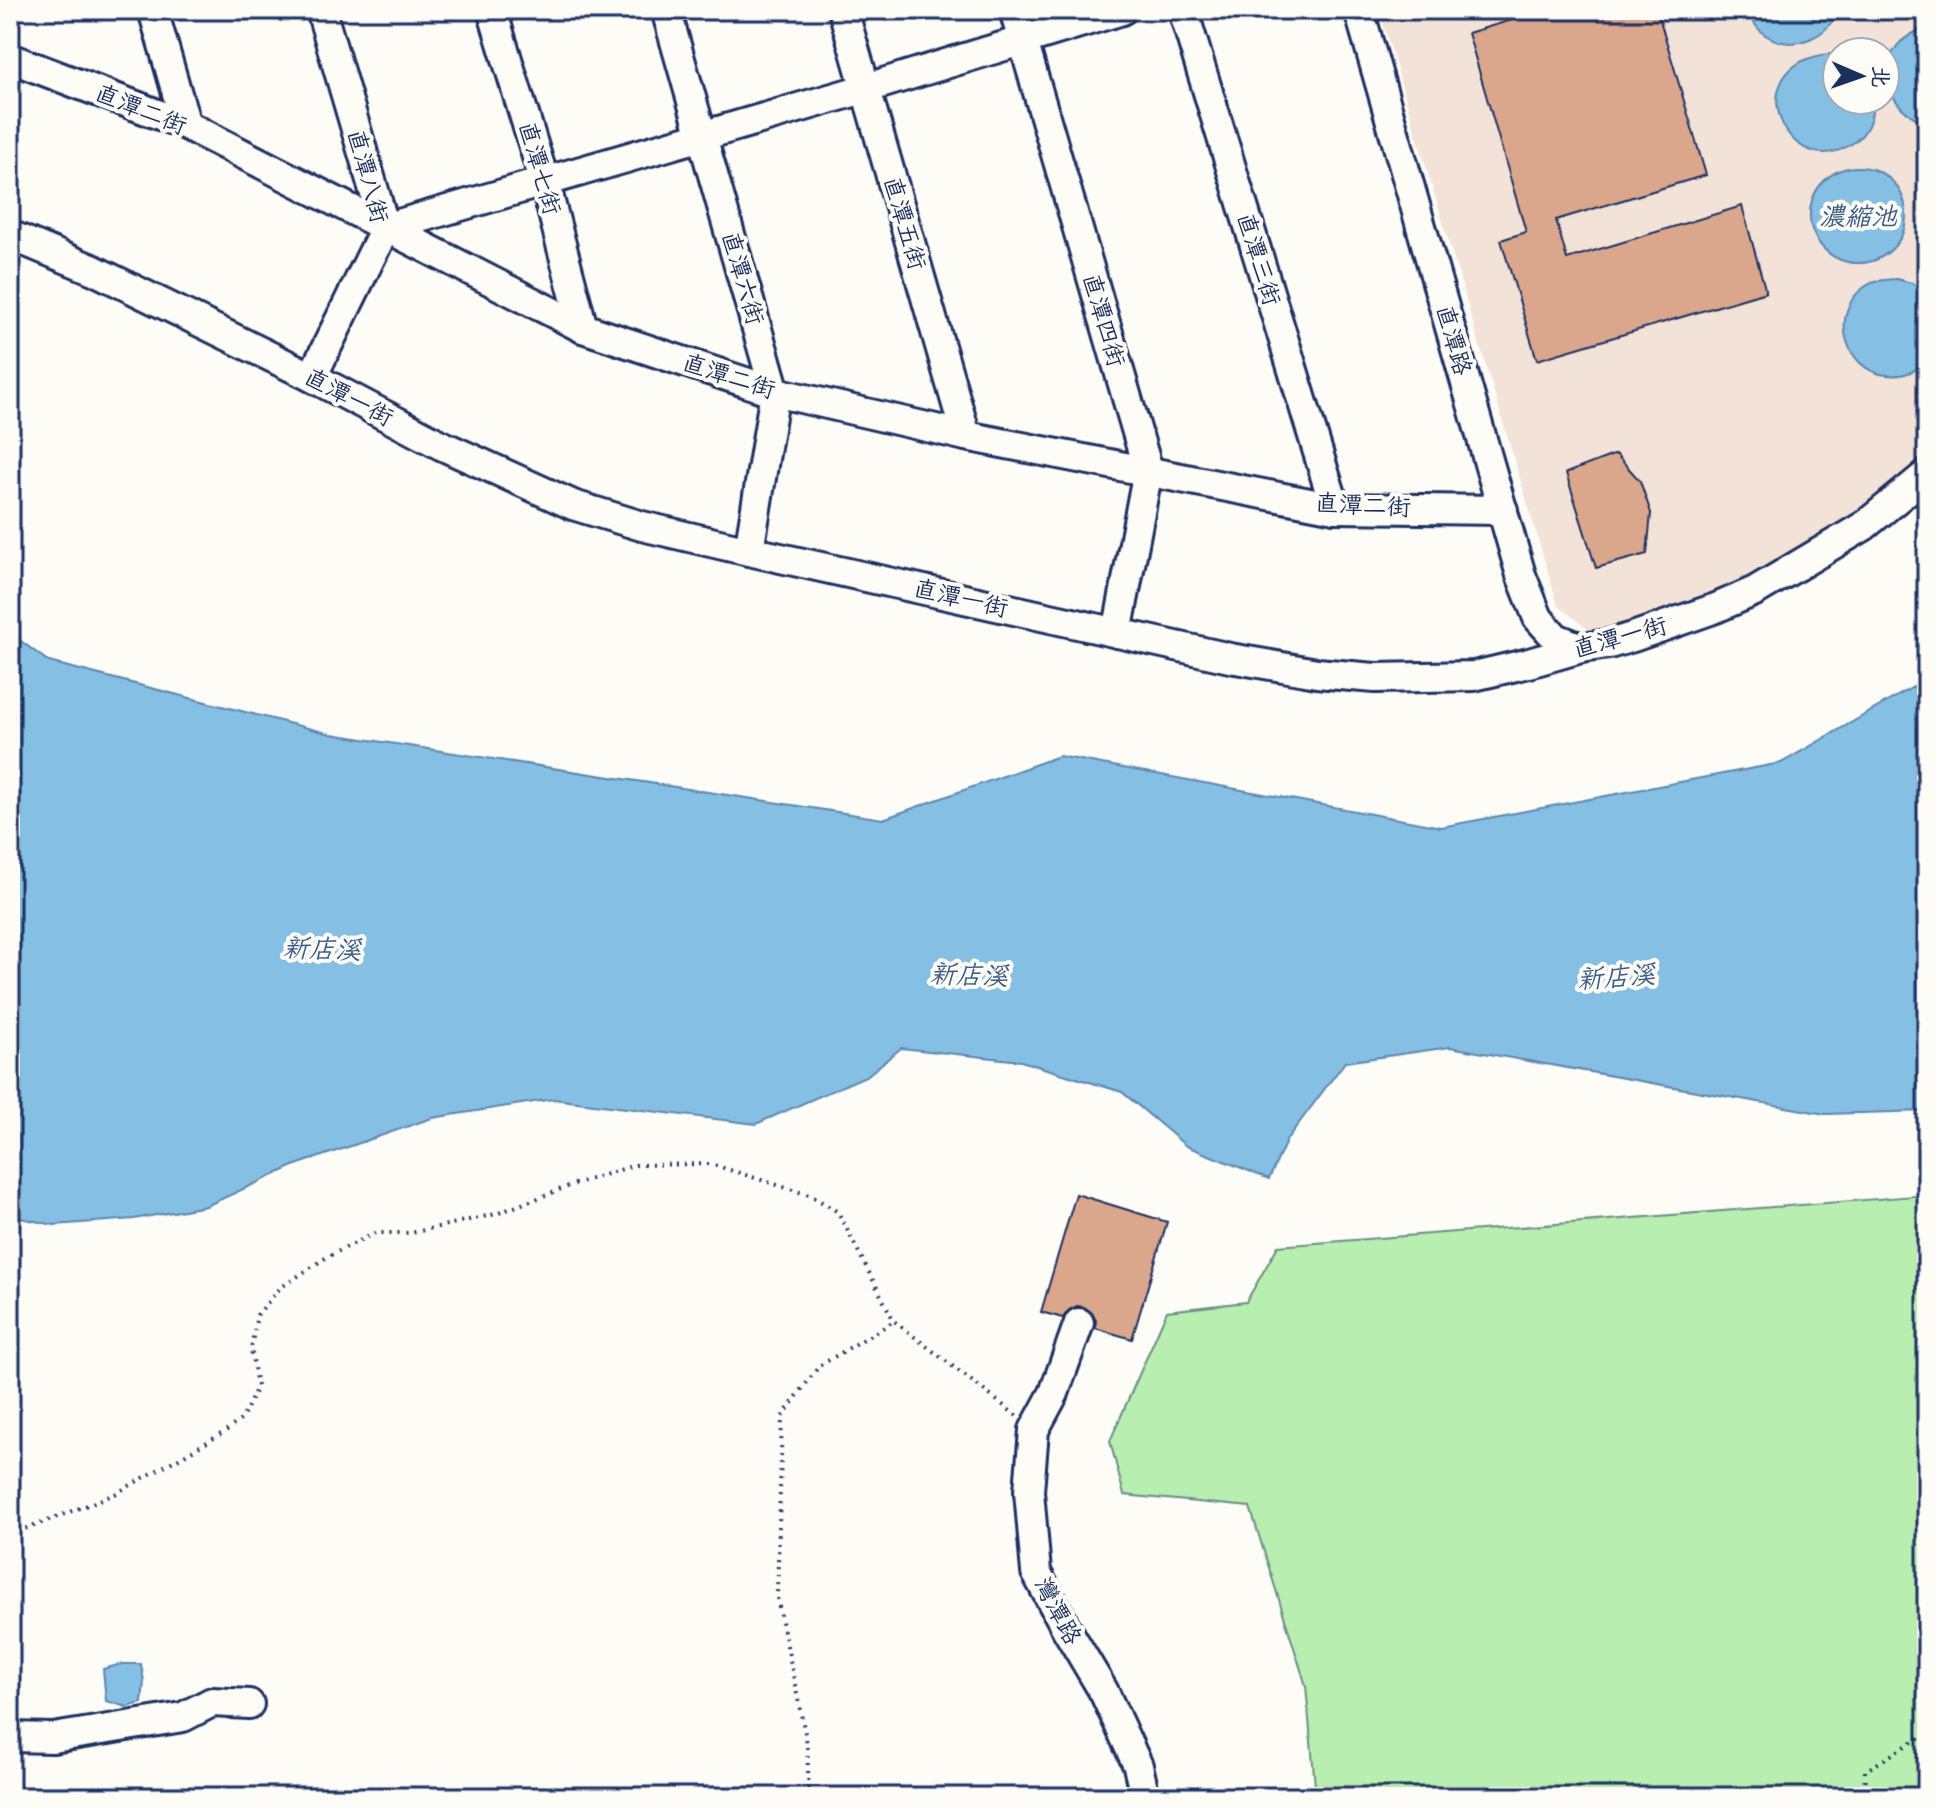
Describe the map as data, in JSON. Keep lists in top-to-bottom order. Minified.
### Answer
{"streets":{"street":["直潭二街","直潭七街","直潭八街","直潭五街","直潭三街","直潭六街","直潭四街","直潭路","直潭一街","灣潭路"]},"crossings":[["直潭二街","直潭七街"],["直潭二街","直潭八街"],["直潭二街","直潭五街"],["直潭二街","直潭三街"],["直潭二街","直潭六街"],["直潭二街","直潭四街"],["直潭二街","直潭路"],["直潭八街","直潭一街"],["直潭六街","直潭一街"],["直潭四街","直潭一街"],["直潭路","直潭一街"]],"water":["濃縮池","新店溪"],"north":"right"}
